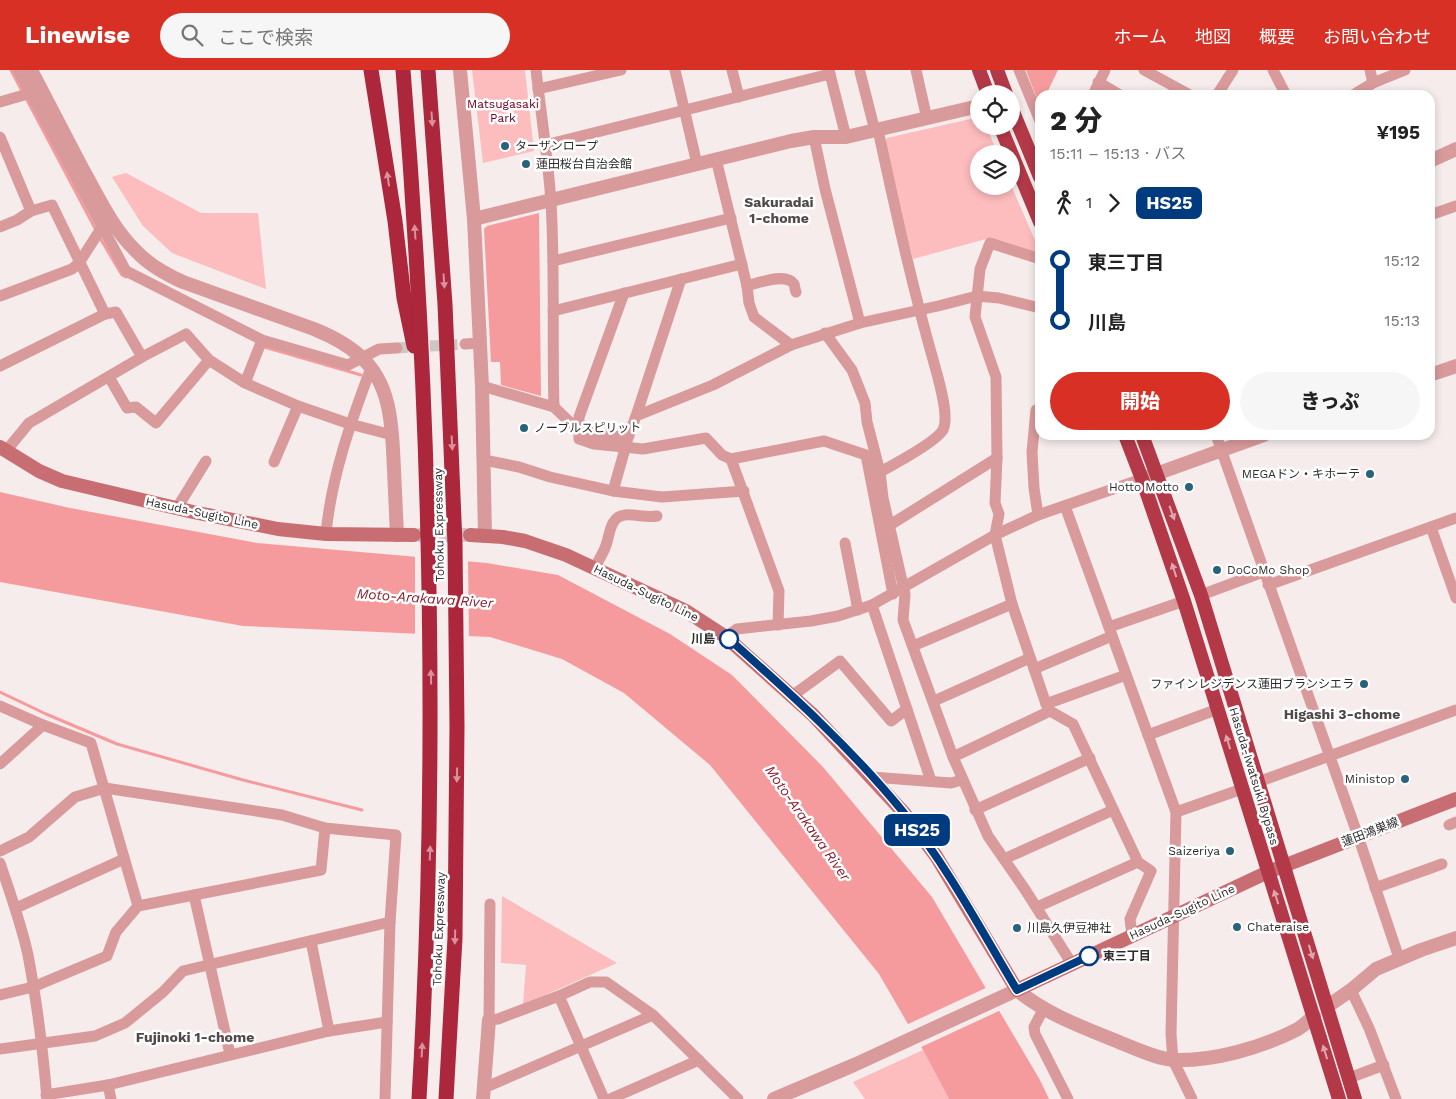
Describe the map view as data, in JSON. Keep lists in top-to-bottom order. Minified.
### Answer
{"streets":{"highway":["Tohoku Expressway","Hasuda-Iwatsuki Bypass"],"main road":["Hasuda-Sugito Line","蓮田鴻巣線"]},"crossings":[["Hasuda-Sugito Line","Hasuda-Iwatsuki Bypass"],["Hasuda-Sugito Line","蓮田鴻巣線"],["Hasuda-Iwatsuki Bypass","蓮田鴻巣線"]],"districts":["Sakuradai 1-chome","Higashi 3-chome","Fujinoki 1-chome"],"water":["Moto-Arakawa River"],"parks":["Matsugasaki Park"],"places":["ターザンロープ","蓮田桜台自治会館","ノーブルスピリット","MEGAドン・キホーテ","Hotto Motto","DoCoMo Shop","川島","ファインレジデンス蓮田ブランシエラ","Ministop","Saizeriya","Chateraise","川島久伊豆神社","東三丁目"],"lines":["bus line HS25"],"page":{"header":"Linewise","search":"ここで検索","nav":["ホーム","地図","概要","お問い合わせ"],"on_map":"HS25","heading":["2 分","15:11 – 15:13 · バス","¥195"],"legs":["1","HS25"],"list":[{"name":"東三丁目","value":"15:12"},{"name":"川島","value":"15:13"}],"buttons":["開始","きっぷ"]}}
